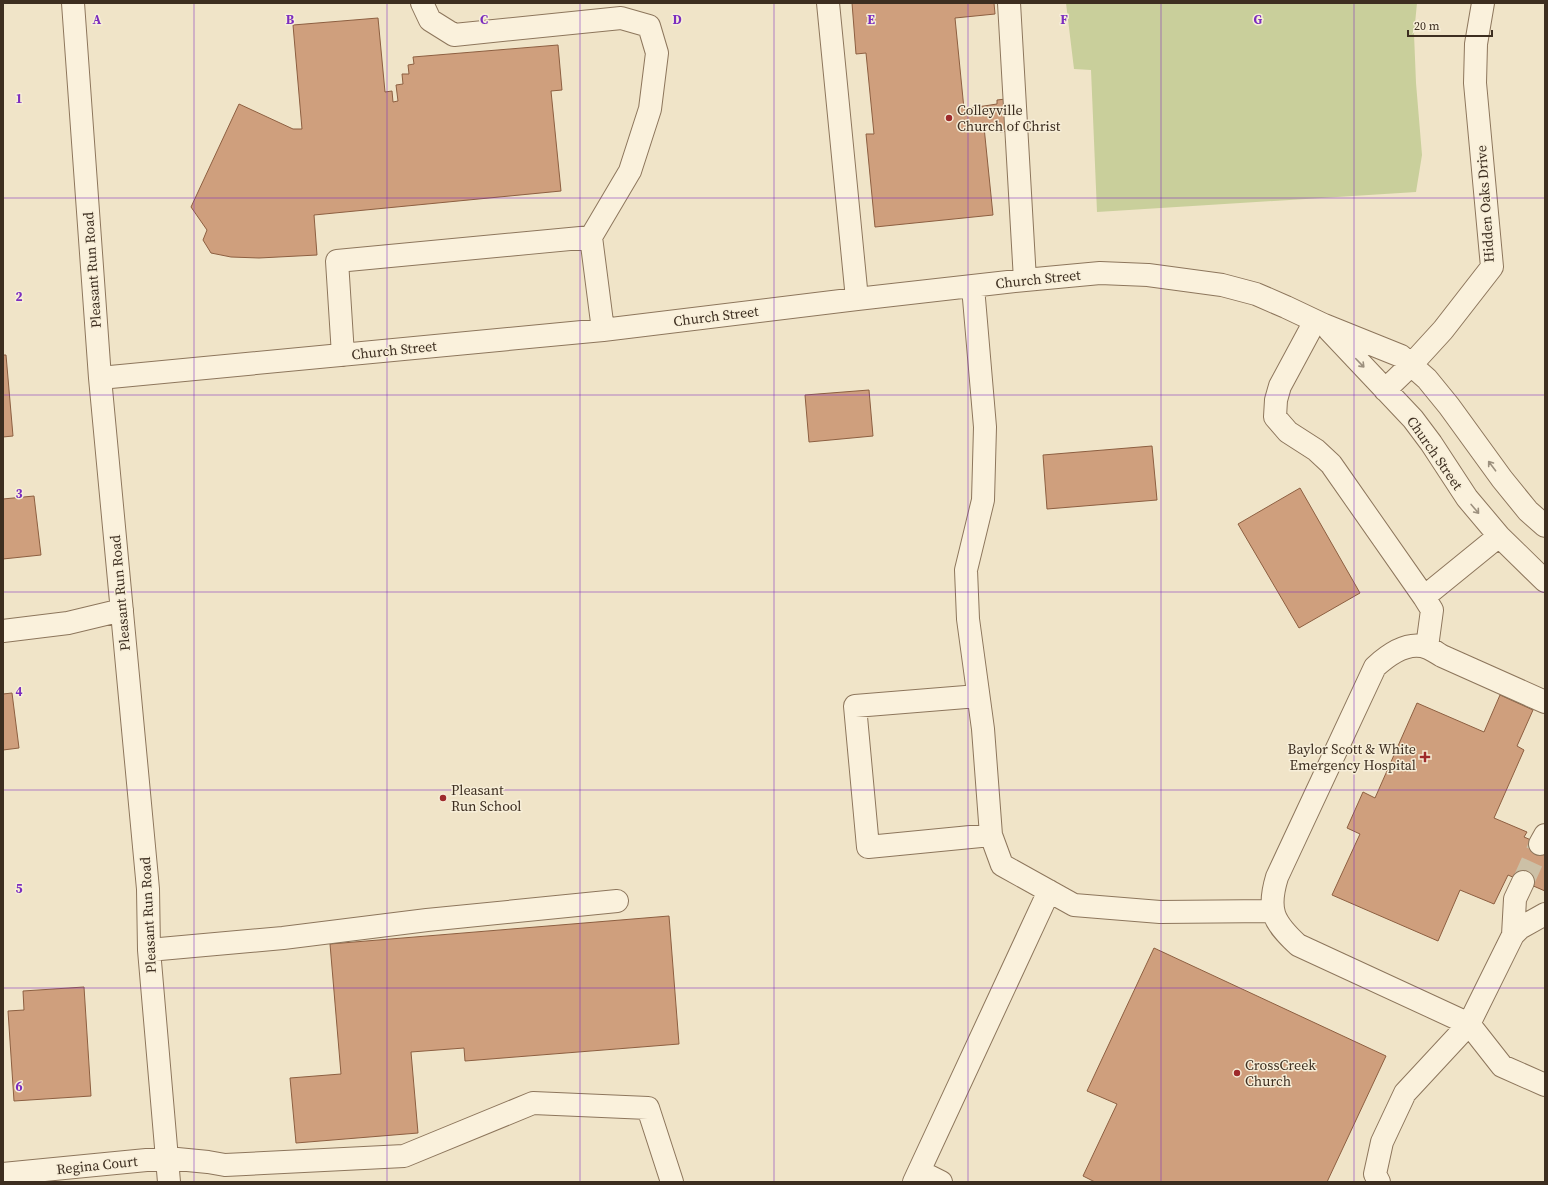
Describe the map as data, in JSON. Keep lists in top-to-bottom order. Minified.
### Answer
{"streets":{"street":["Hidden Oaks Drive","Pleasant Run Road","Church Street","Regina Court"]},"crossings":[["Hidden Oaks Drive","Church Street"],["Pleasant Run Road","Church Street"],["Pleasant Run Road","Regina Court"]],"places":{"other":["Colleyville Church of Christ","Pleasant Run School","CrossCreek Church"],"health":["Baylor Scott & White Emergency Hospital"]},"scale_bar":"20 m","grid":{"columns":["A","B","C","D","E","F","G"],"rows":["1","2","3","4","5","6"]}}
